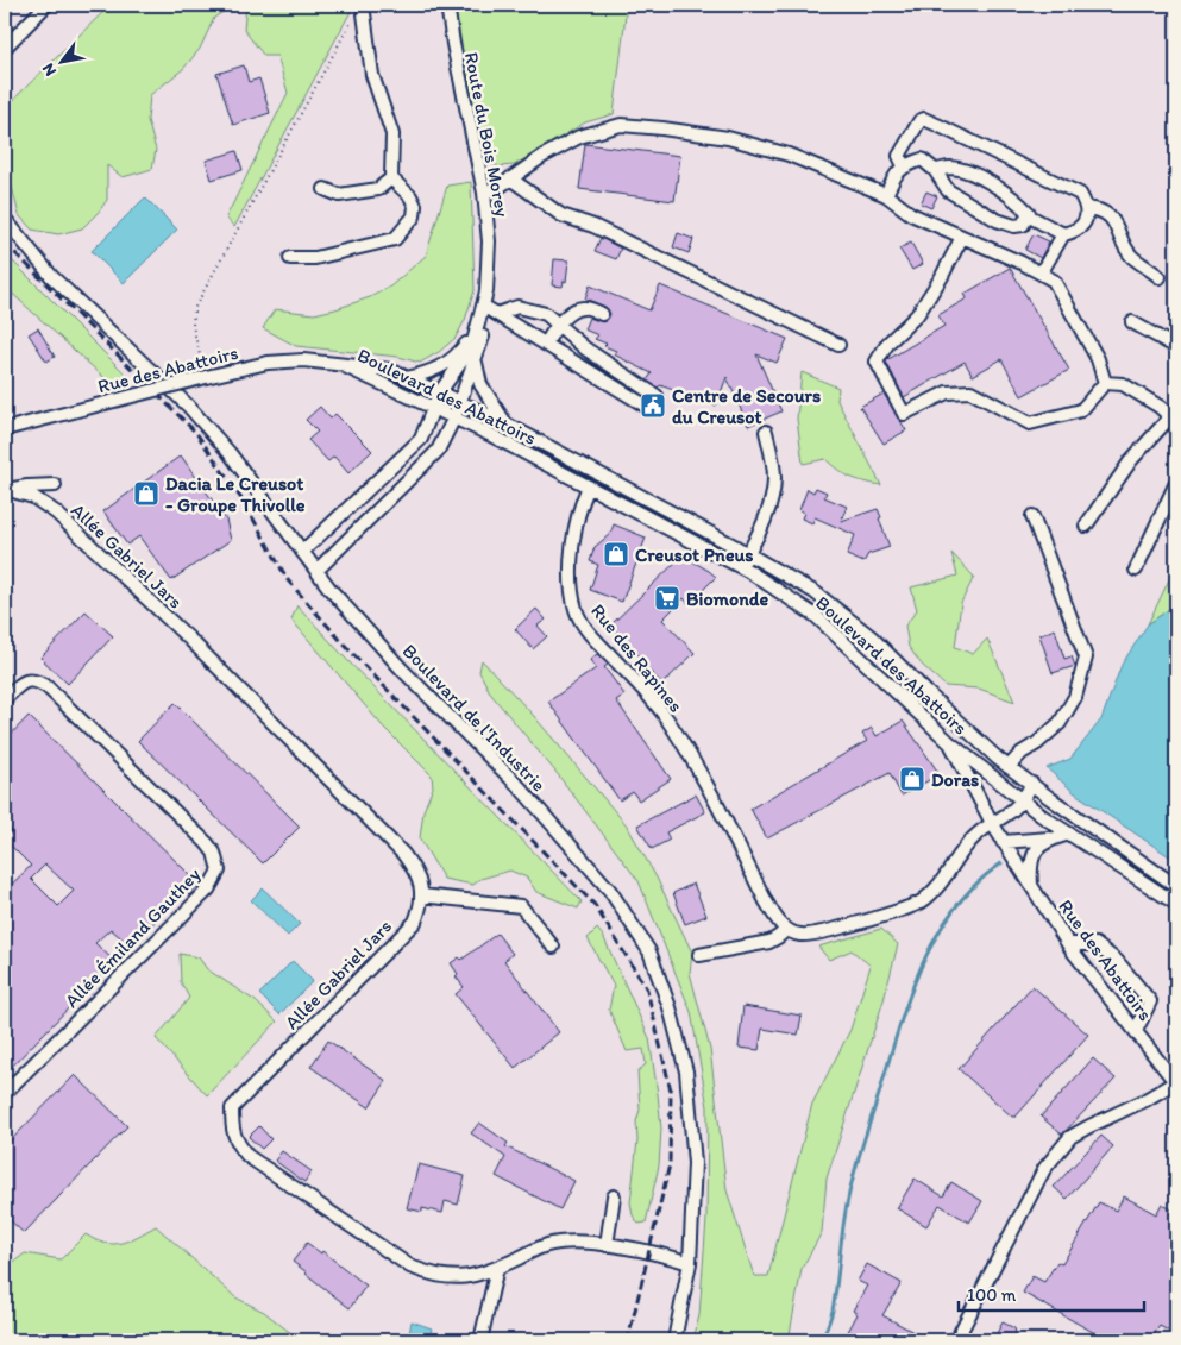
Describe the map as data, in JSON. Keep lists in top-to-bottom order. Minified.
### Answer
{"streets":{"street":["Route du Bois Morey","Rue des Abattoirs","Boulevard des Abattoirs","Allée Gabriel Jars","Rue des Rapines","Boulevard de l'Industrie","Allée Émiland Gauthey"]},"crossings":[["Route du Bois Morey","Boulevard des Abattoirs"],["Route du Bois Morey","Boulevard de l'Industrie"],["Rue des Abattoirs","Boulevard des Abattoirs"],["Boulevard des Abattoirs","Rue des Rapines"],["Allée Gabriel Jars","Boulevard de l'Industrie"]],"places":{"public building":["Centre de Secours du Creusot"],"shop":["Dacia Le Creusot - Groupe Thivolle","Creusot Pneus","Doras"],"supermarket":["Biomonde"]},"scale_bar":"100 m","north":"bottom left"}
